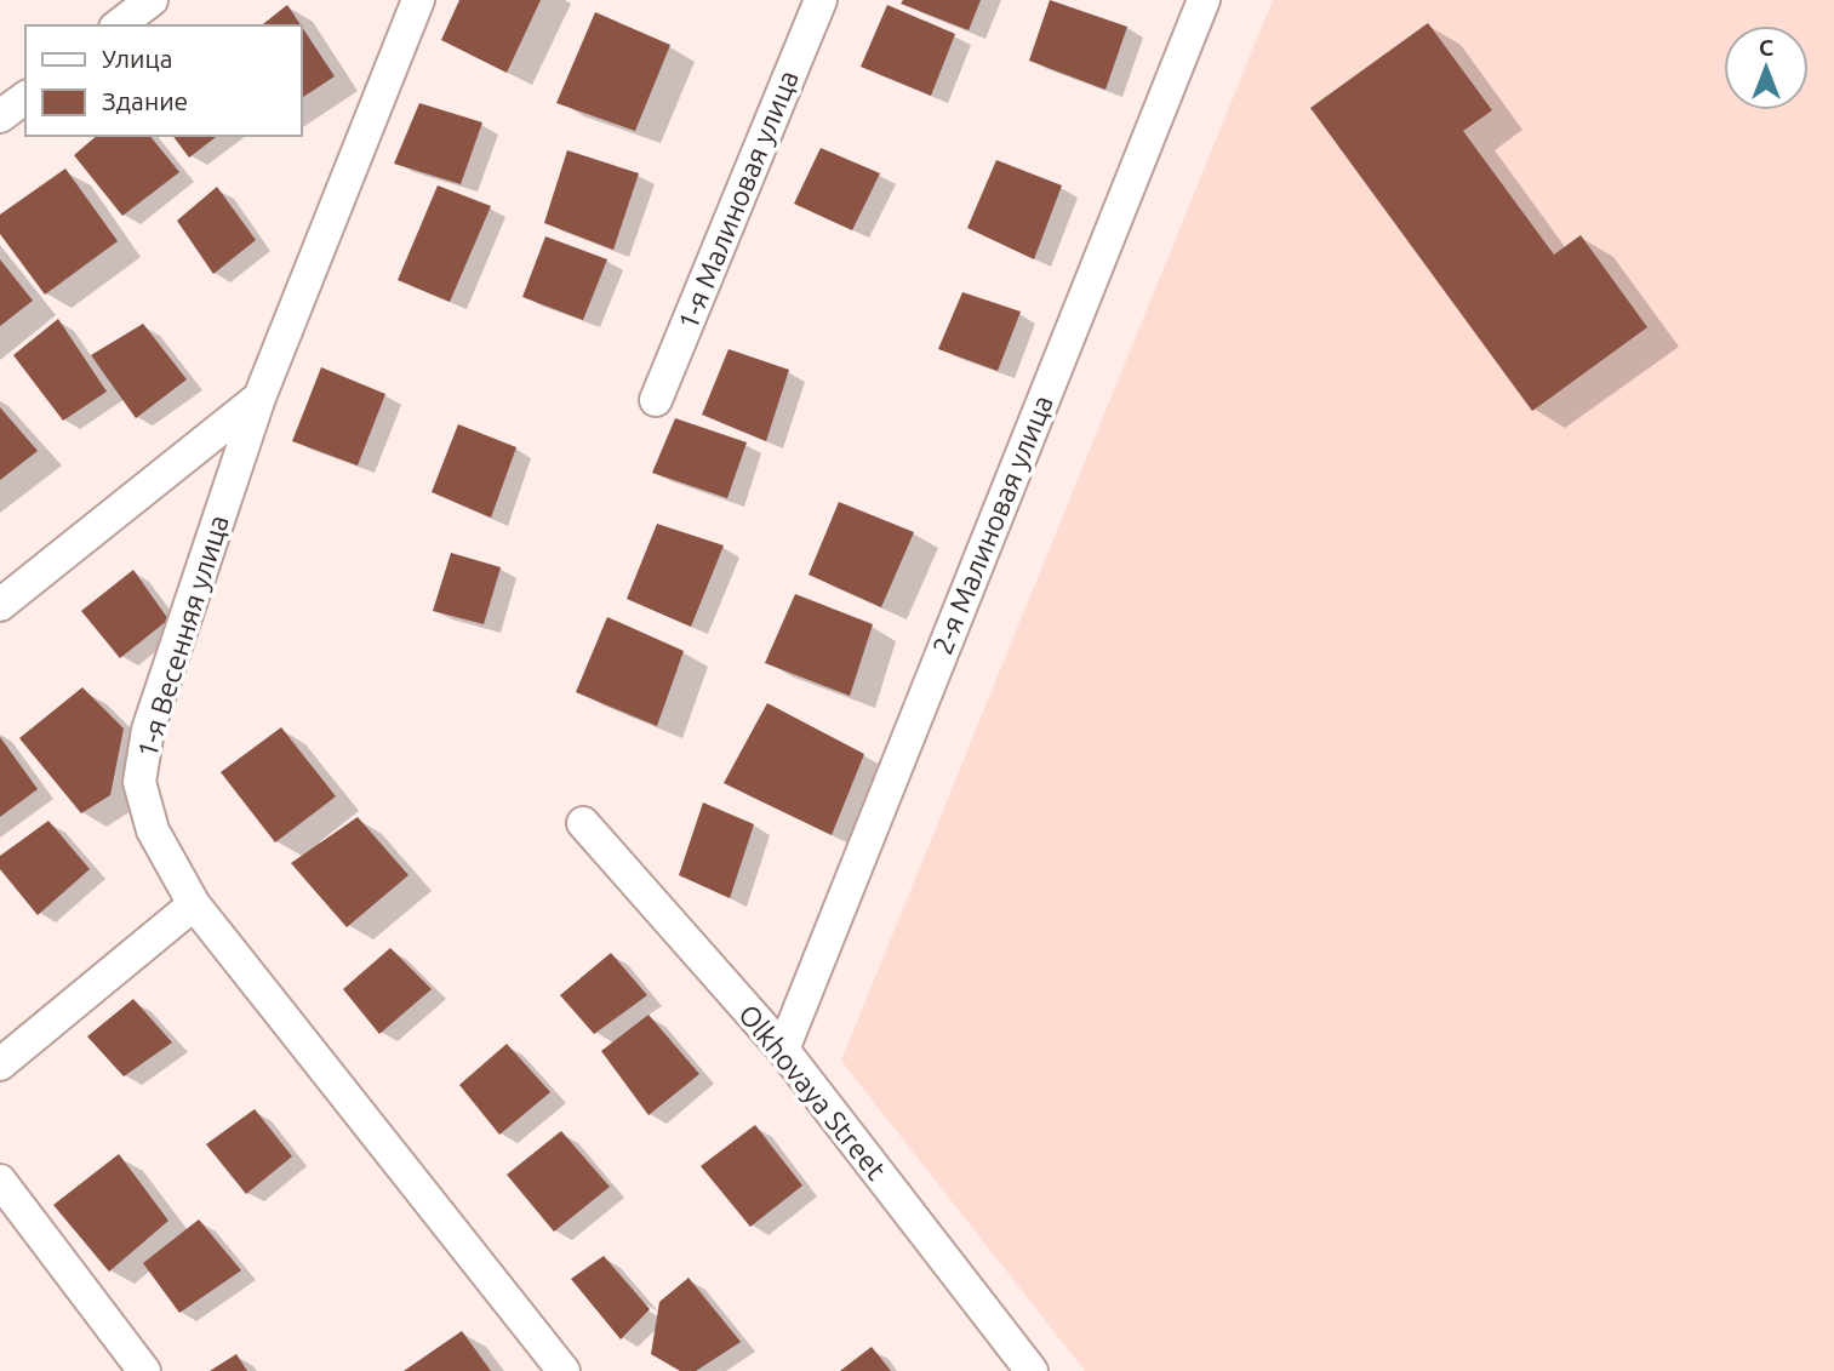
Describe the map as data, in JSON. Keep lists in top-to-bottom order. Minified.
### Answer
{"streets":{"street":["1-я Малиновая улица","2-я Малиновая улица","1-я Весенняя улица","Olkhovaya Street"]},"crossings":[["2-я Малиновая улица","Olkhovaya Street"]],"legend":["Улица","Здание"],"north":"top"}
